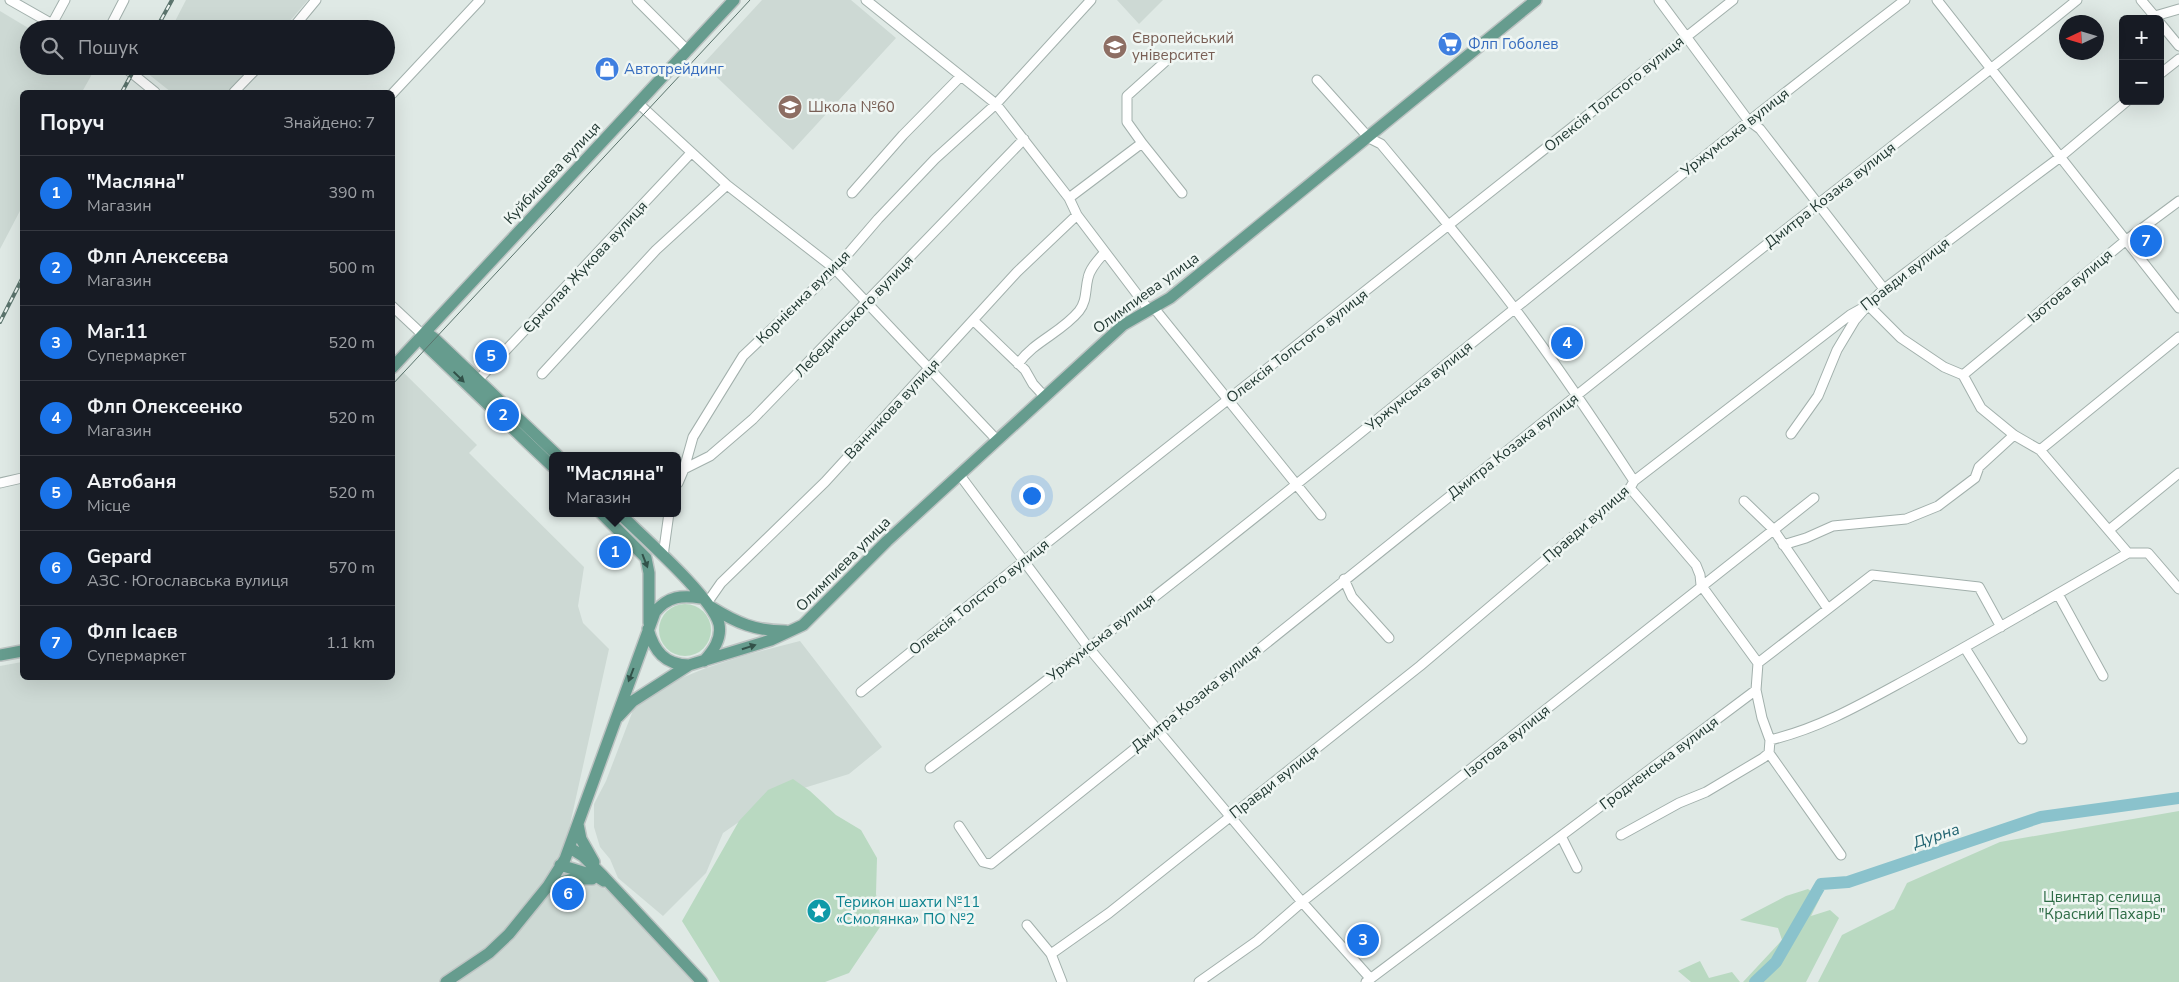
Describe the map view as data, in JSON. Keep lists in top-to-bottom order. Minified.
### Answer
{"streets":{"main road":["Куйбишева вулиця","Олимпиева улица"],"street":["Олексія Толстого вулиця","Уржумська вулиця","Дмитра Козака вулиця","Єрмолая Жукова вулиця","Правди вулиця","Ізотова вулиця","Корнієнка вулиця","Лебединського вулиця","Ванникова вулиця","Гродненська вулиця"]},"crossings":[["Олимпиева улица","Ванникова вулиця"],["Корнієнка вулиця","Лебединського вулиця"]],"water":["Дурна"],"parks":["Цвинтар селища \"Красний Пахарь\""],"places":{"supermarket":["Флп Гоболев"],"school or university":["Європейський університет","Школа №60"],"shop":["Автотрейдинг"],"place":["Терикон шахти №11 «Смолянка» ПО №2"]},"north":"left","page":{"map_buttons":["+","−"],"search":"Пошук","heading":["Поруч","Знайдено: 7"],"list":[{"mark":"1","name":"\"Масляна\"","note":"Магазин","value":"390 m"},{"mark":"2","name":"Флп Алексєєва","note":"Магазин","value":"500 m"},{"mark":"3","name":"Маг.11","note":"Супермаркет","value":"520 m"},{"mark":"4","name":"Флп Олексеенко","note":"Магазин","value":"520 m"},{"mark":"5","name":"Автобаня","note":"Місце","value":"520 m"},{"mark":"6","name":"Gepard","note":"АЗС · Югославська вулиця","value":"570 m"},{"mark":"7","name":"Флп Ісаєв","note":"Супермаркет","value":"1.1 km"}],"pins":["7","4","5","2","1","6","3"],"popup":["\"Масляна\"","Магазин"]}}
